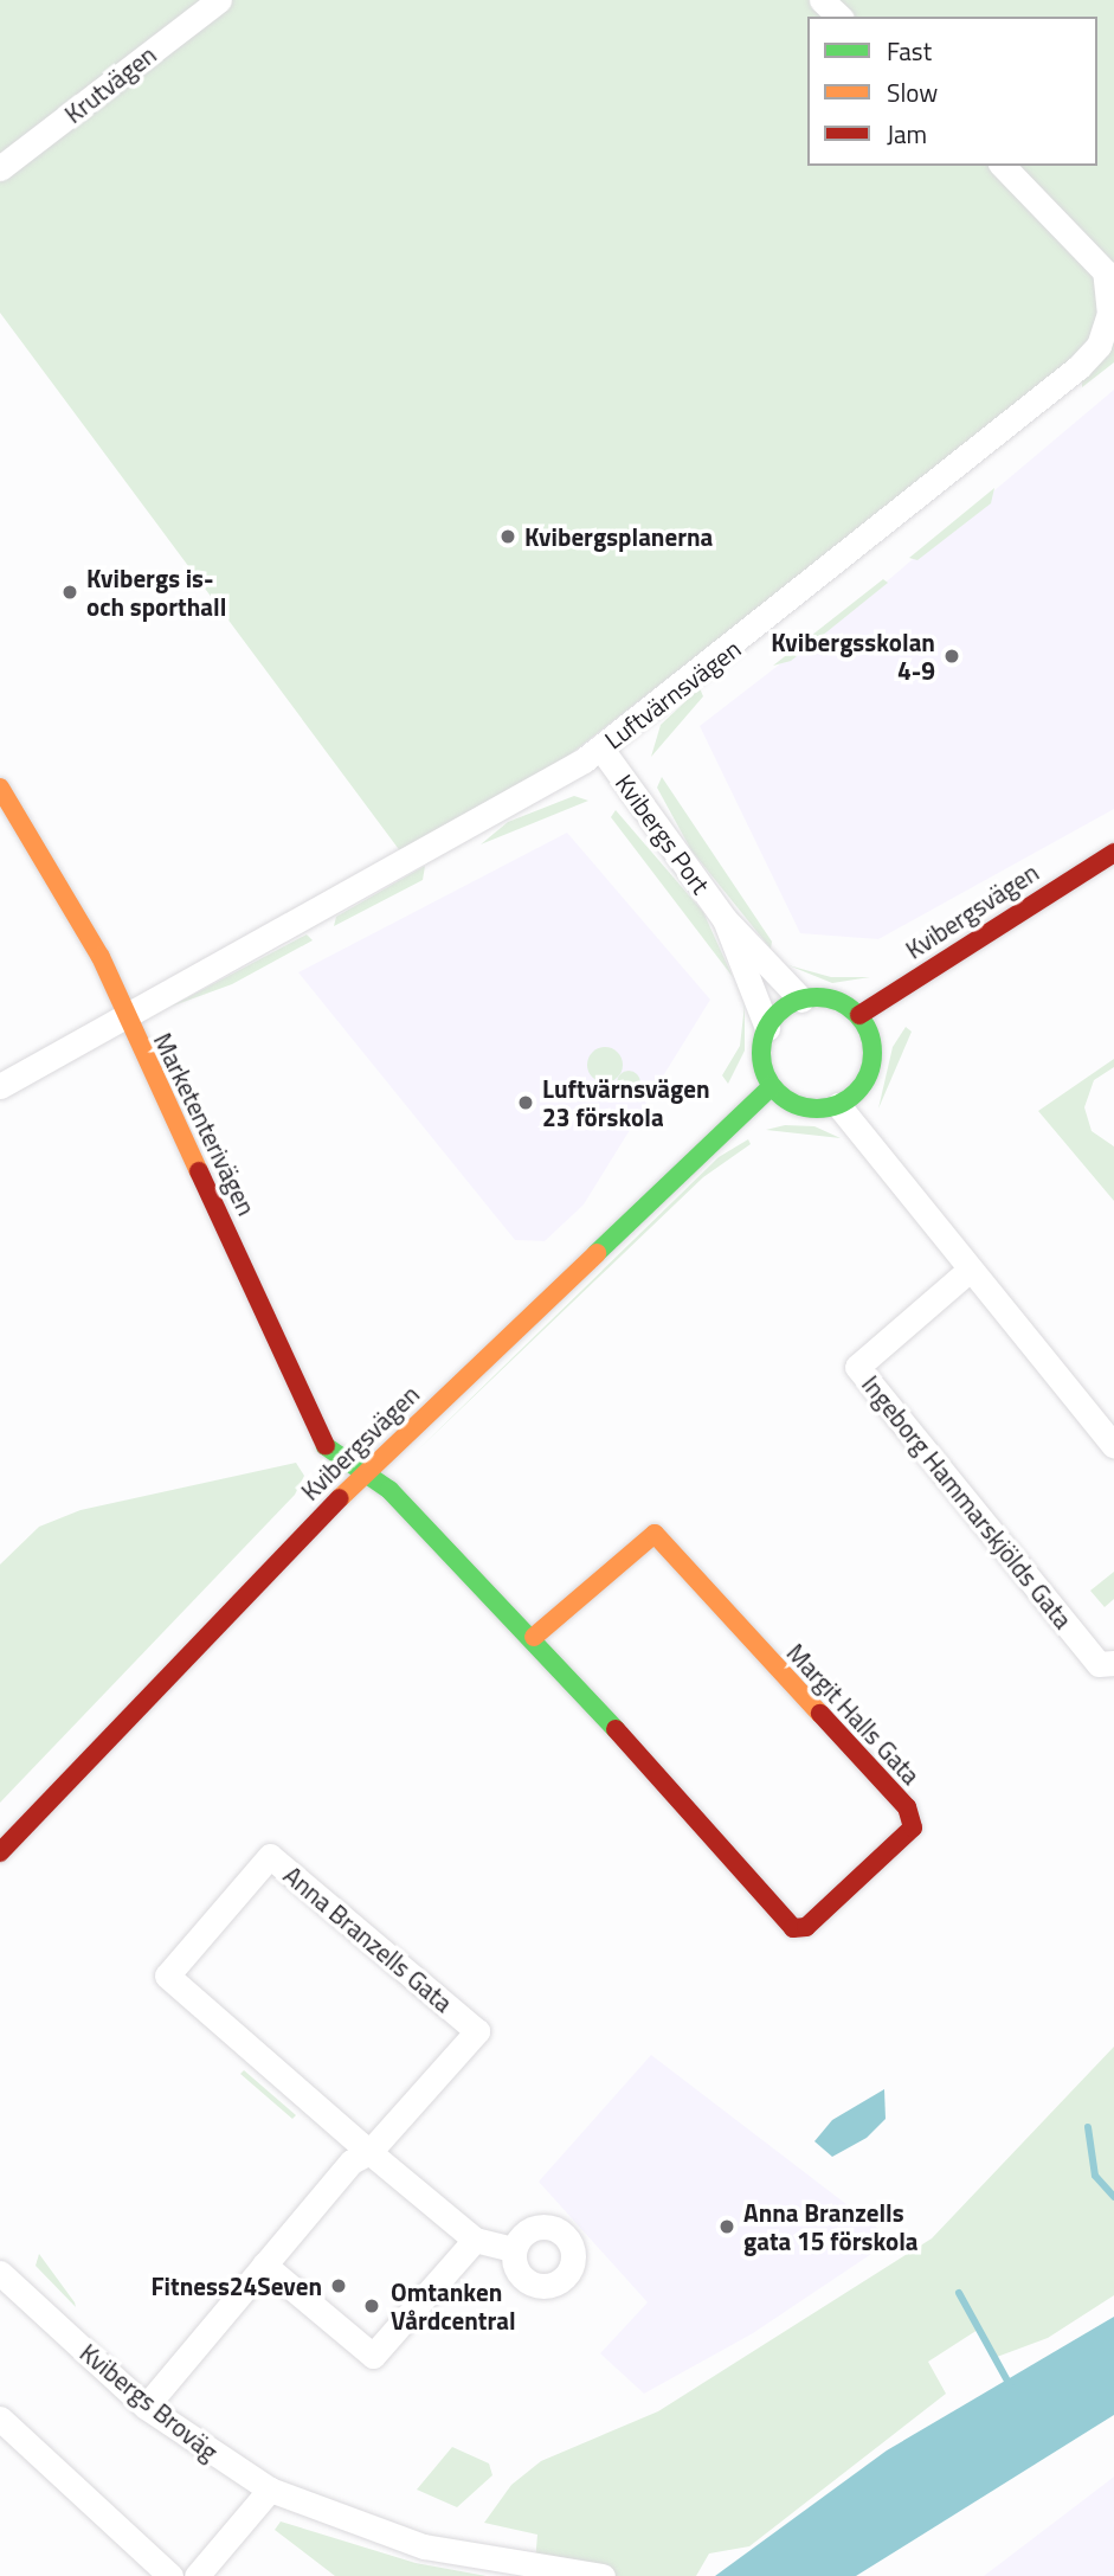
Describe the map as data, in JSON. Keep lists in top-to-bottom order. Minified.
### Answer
{"streets":{"street":["Krutvägen","Luftvärnsvägen","Kvibergs Port","Kvibergsvägen","Marketenterivägen","Ingeborg Hammarskjölds Gata","Margit Halls Gata","Anna Branzells Gata","Kvibergs Broväg"]},"crossings":[["Luftvärnsvägen","Kvibergs Port"],["Luftvärnsvägen","Marketenterivägen"],["Kvibergs Port","Kvibergsvägen"],["Kvibergsvägen","Marketenterivägen"],["Kvibergsvägen","Margit Halls Gata"],["Marketenterivägen","Margit Halls Gata"],["Anna Branzells Gata","Kvibergs Broväg"]],"places":["Kvibergsplanerna","Kvibergs is- och sporthall","Kvibergsskolan 4-9","Luftvärnsvägen 23 förskola","Anna Branzells gata 15 förskola","Fitness24Seven","Omtanken Vårdcentral"],"legend":["Fast","Slow","Jam"]}
